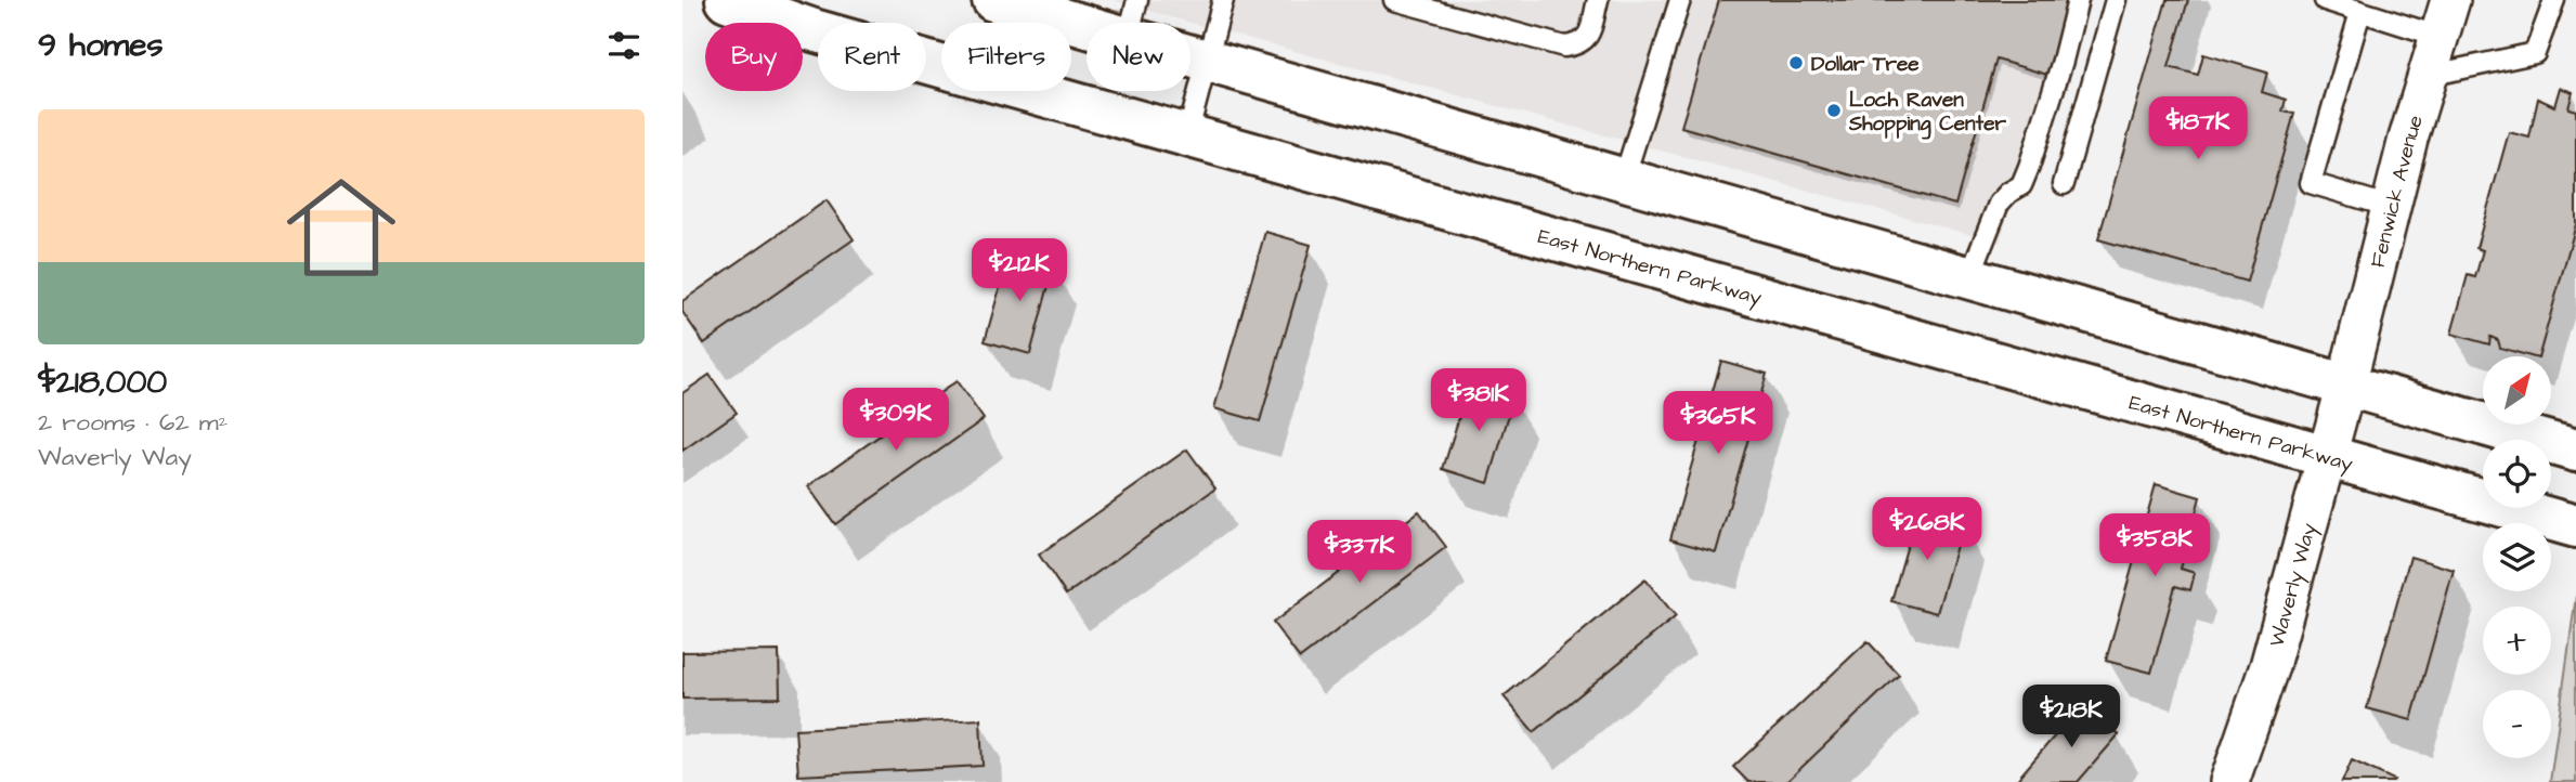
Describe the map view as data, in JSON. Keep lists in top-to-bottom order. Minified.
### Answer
{"streets":{"main road":["East Northern Parkway"],"street":["Fenwick Avenue","Waverly Way"]},"crossings":[["Fenwick Avenue","Waverly Way"],["East Northern Parkway","Waverly Way"]],"places":["Dollar Tree","Loch Raven Shopping Center"],"north":"top right","page":{"heading":"9 homes","chip":["Buy","Rent","Filters","New"],"list":[{"name":"$218,000","note":"2 rooms · 62 m² · Waverly Way"}],"price":["$187K","$212K","$381K","$309K","$365K","$268K","$358K","$337K","$218K"],"map_buttons":["+","−"]}}
